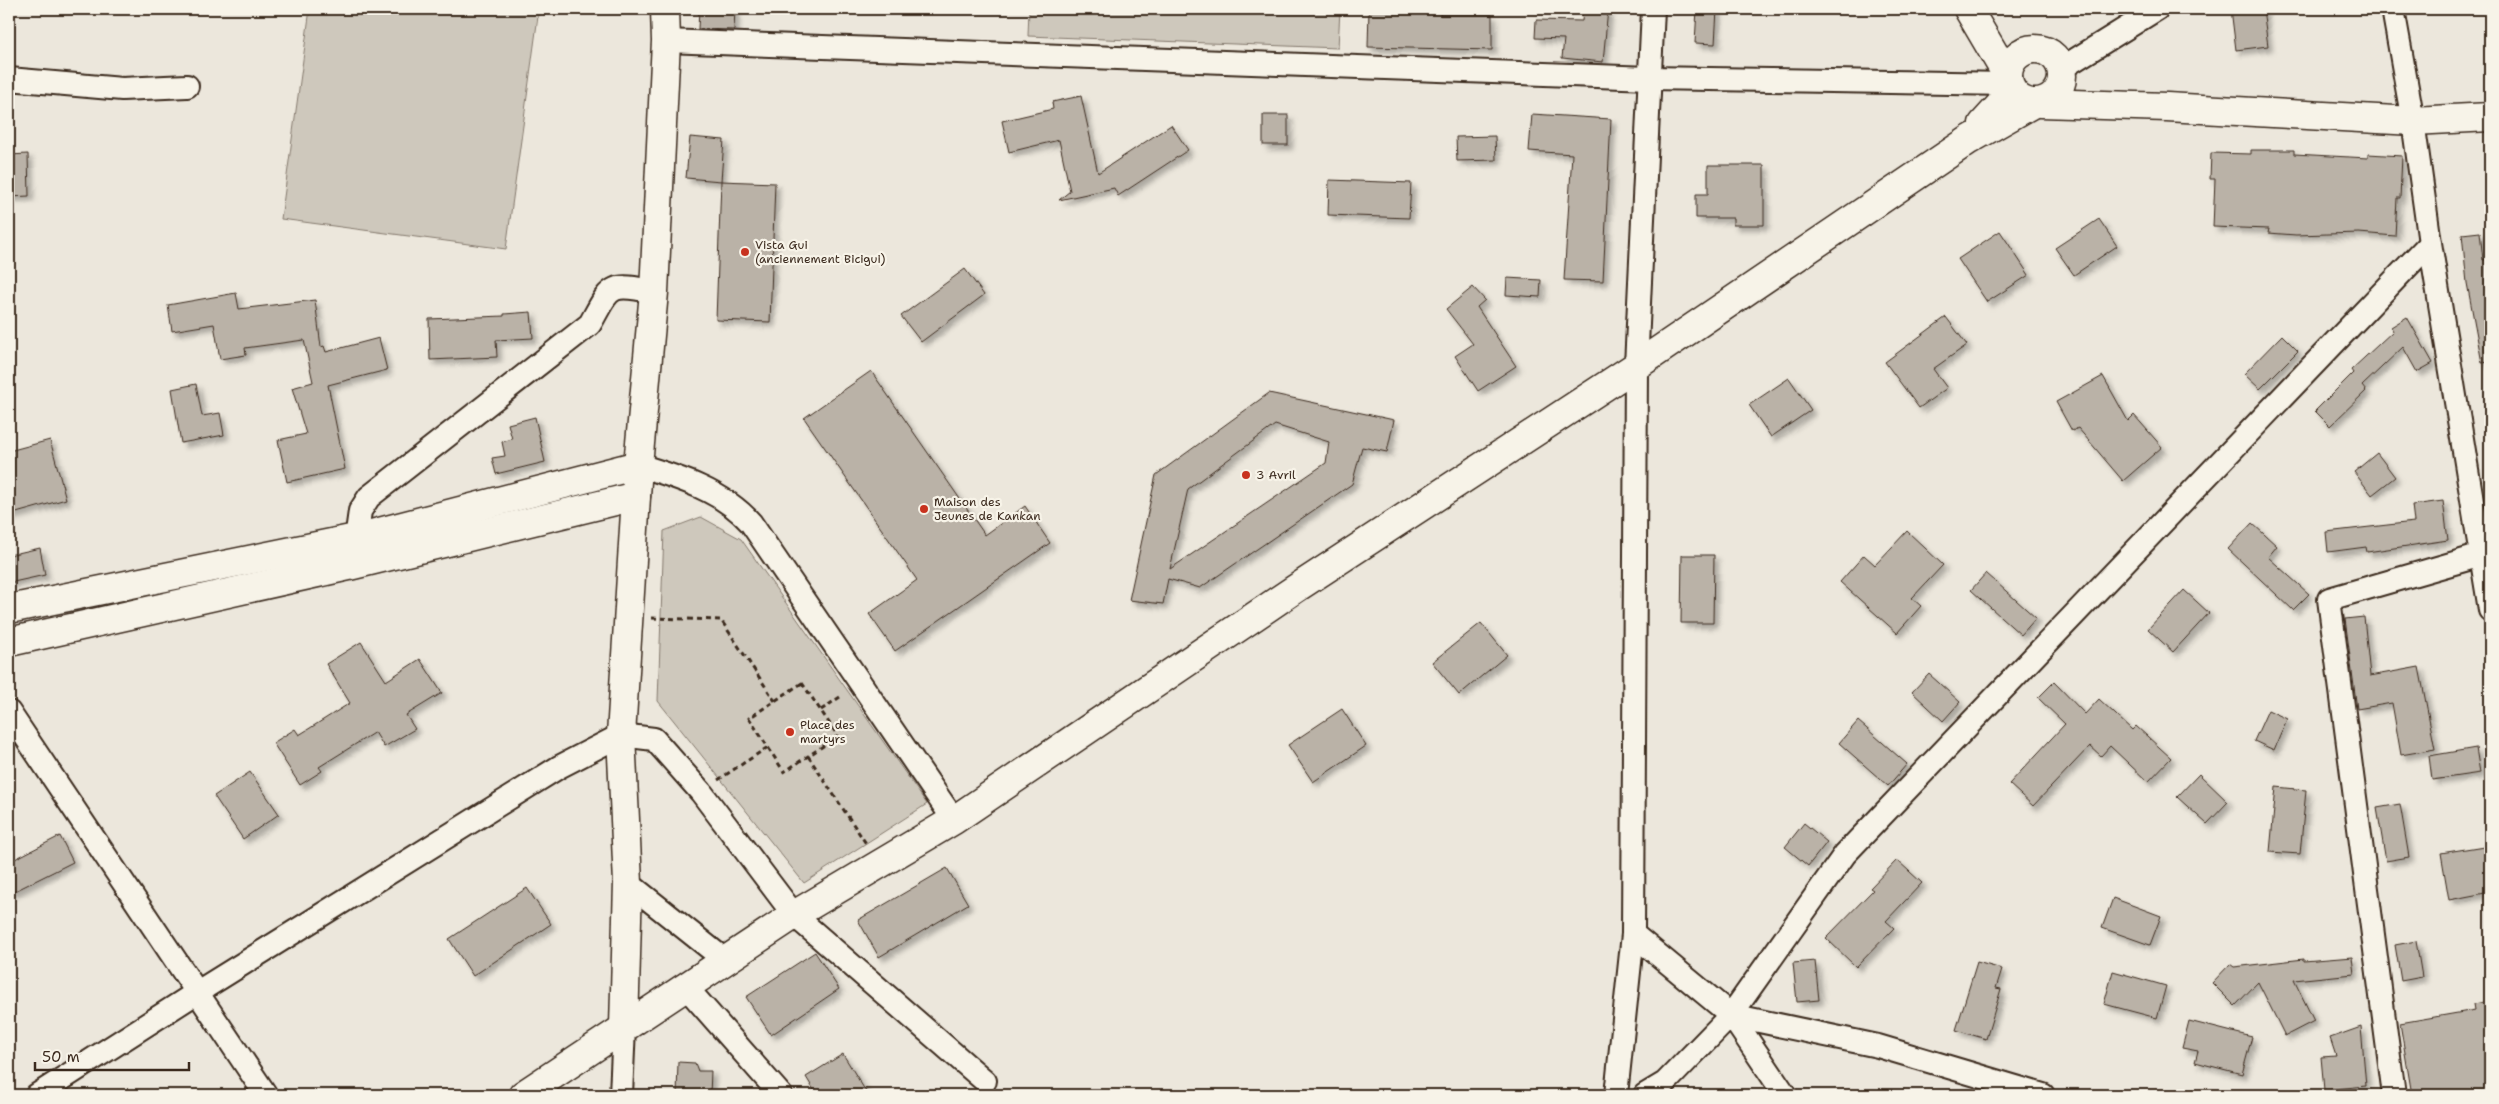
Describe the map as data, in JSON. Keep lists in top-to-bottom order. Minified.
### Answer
{"places":["Vista Gui (anciennement Bicigui)","3 Avril","Maison des Jeunes de Kankan","Place des martyrs"],"scale_bar":"50 m"}
